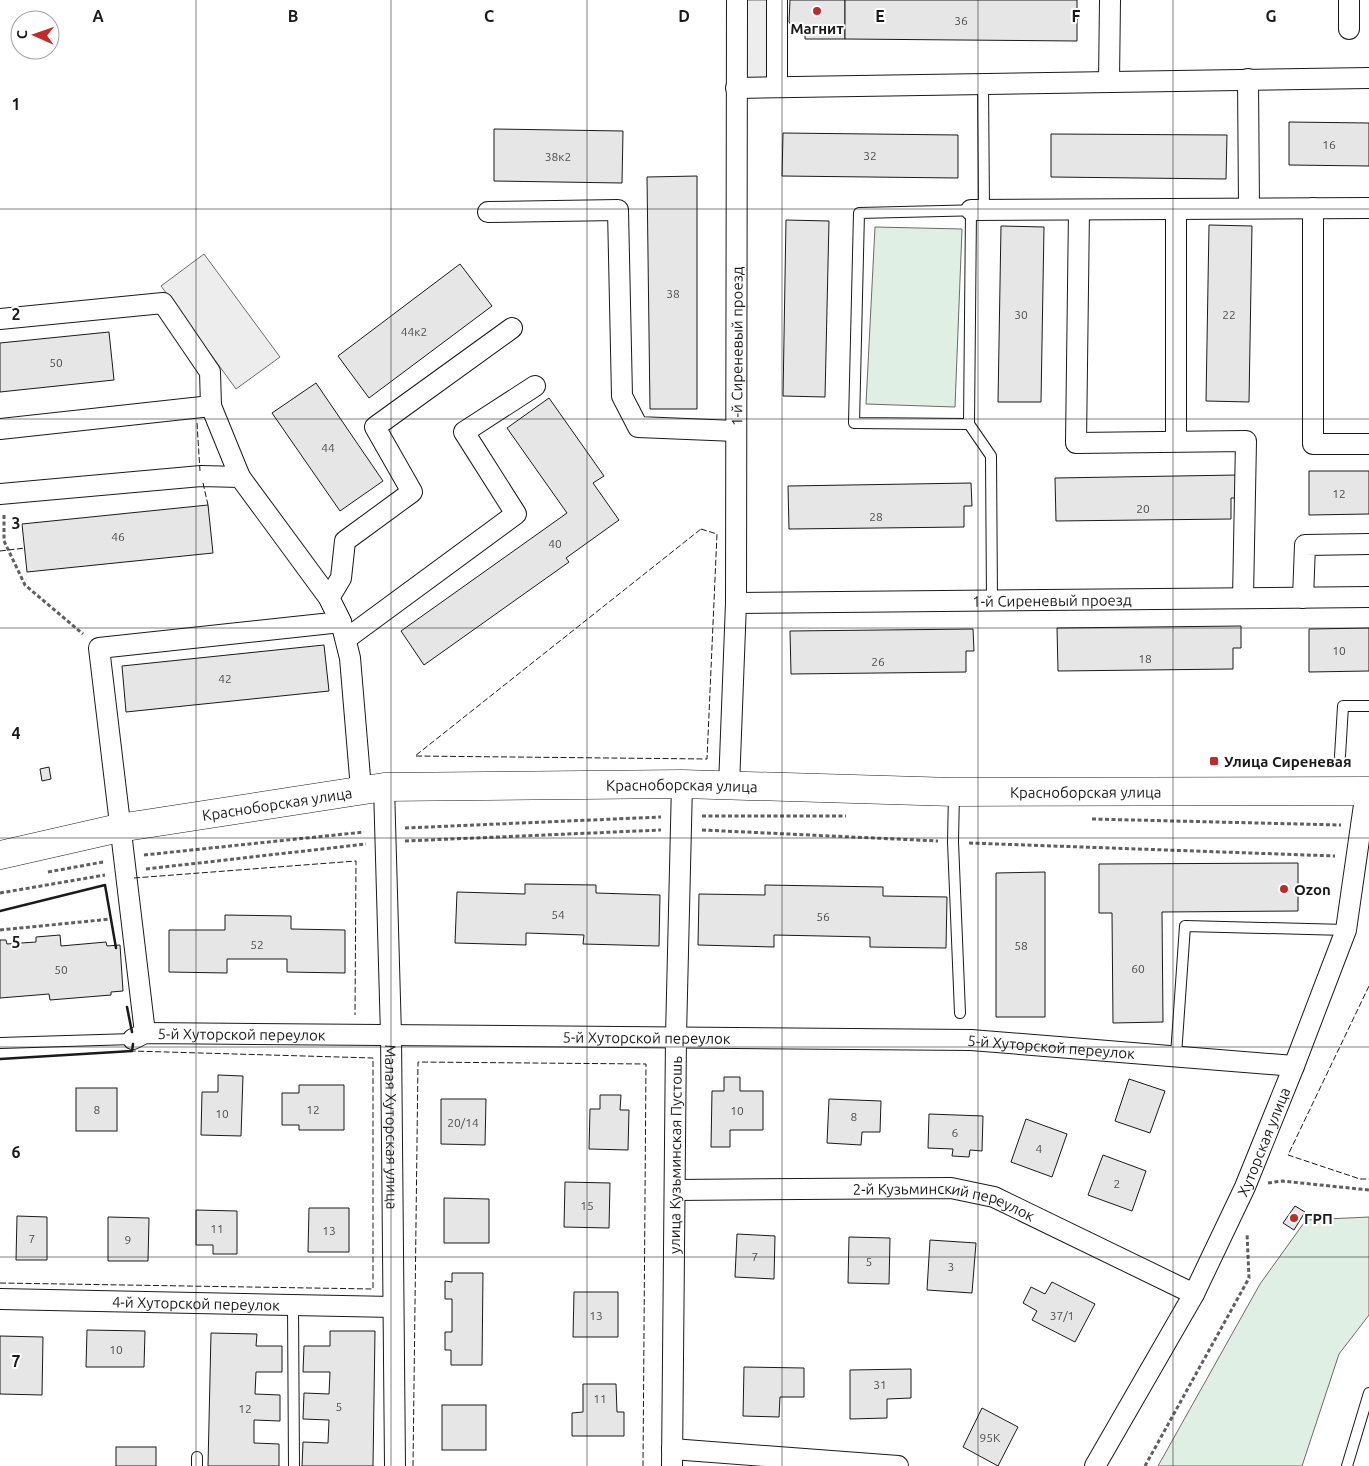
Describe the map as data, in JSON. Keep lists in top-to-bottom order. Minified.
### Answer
{"streets":{"street":["1-й Сиреневый проезд","Красноборская улица","5-й Хуторской переулок","Малая Хуторская улица","Хуторская улица","улица Кузьминская Пустошь","2-й Кузьминский переулок","4-й Хуторской переулок"]},"crossings":[["1-й Сиреневый проезд","Красноборская улица"],["Красноборская улица","Малая Хуторская улица"],["Красноборская улица","Хуторская улица"],["Красноборская улица","улица Кузьминская Пустошь"],["5-й Хуторской переулок","Малая Хуторская улица"],["5-й Хуторской переулок","Хуторская улица"],["5-й Хуторской переулок","улица Кузьминская Пустошь"],["Малая Хуторская улица","4-й Хуторской переулок"],["Хуторская улица","2-й Кузьминский переулок"],["улица Кузьминская Пустошь","2-й Кузьминский переулок"]],"places":{"other":["Магнит","Ozon","ГРП"],"transit":["Улица Сиреневая"]},"house_numbers":["36","16","32","38к2","38","30","22","44к2","50","44","12","20","28","46","40","10","18","26","42","54","56","52","58","60","50","8","12","10","10","8","20/14","6","4","2","15","11","13","7","9","7","5","3","13","37/1","10","31","11","5","12","95К"],"north":"left","grid":{"columns":["A","B","C","D","E","F","G"],"rows":["1","2","3","4","5","6","7"]}}
